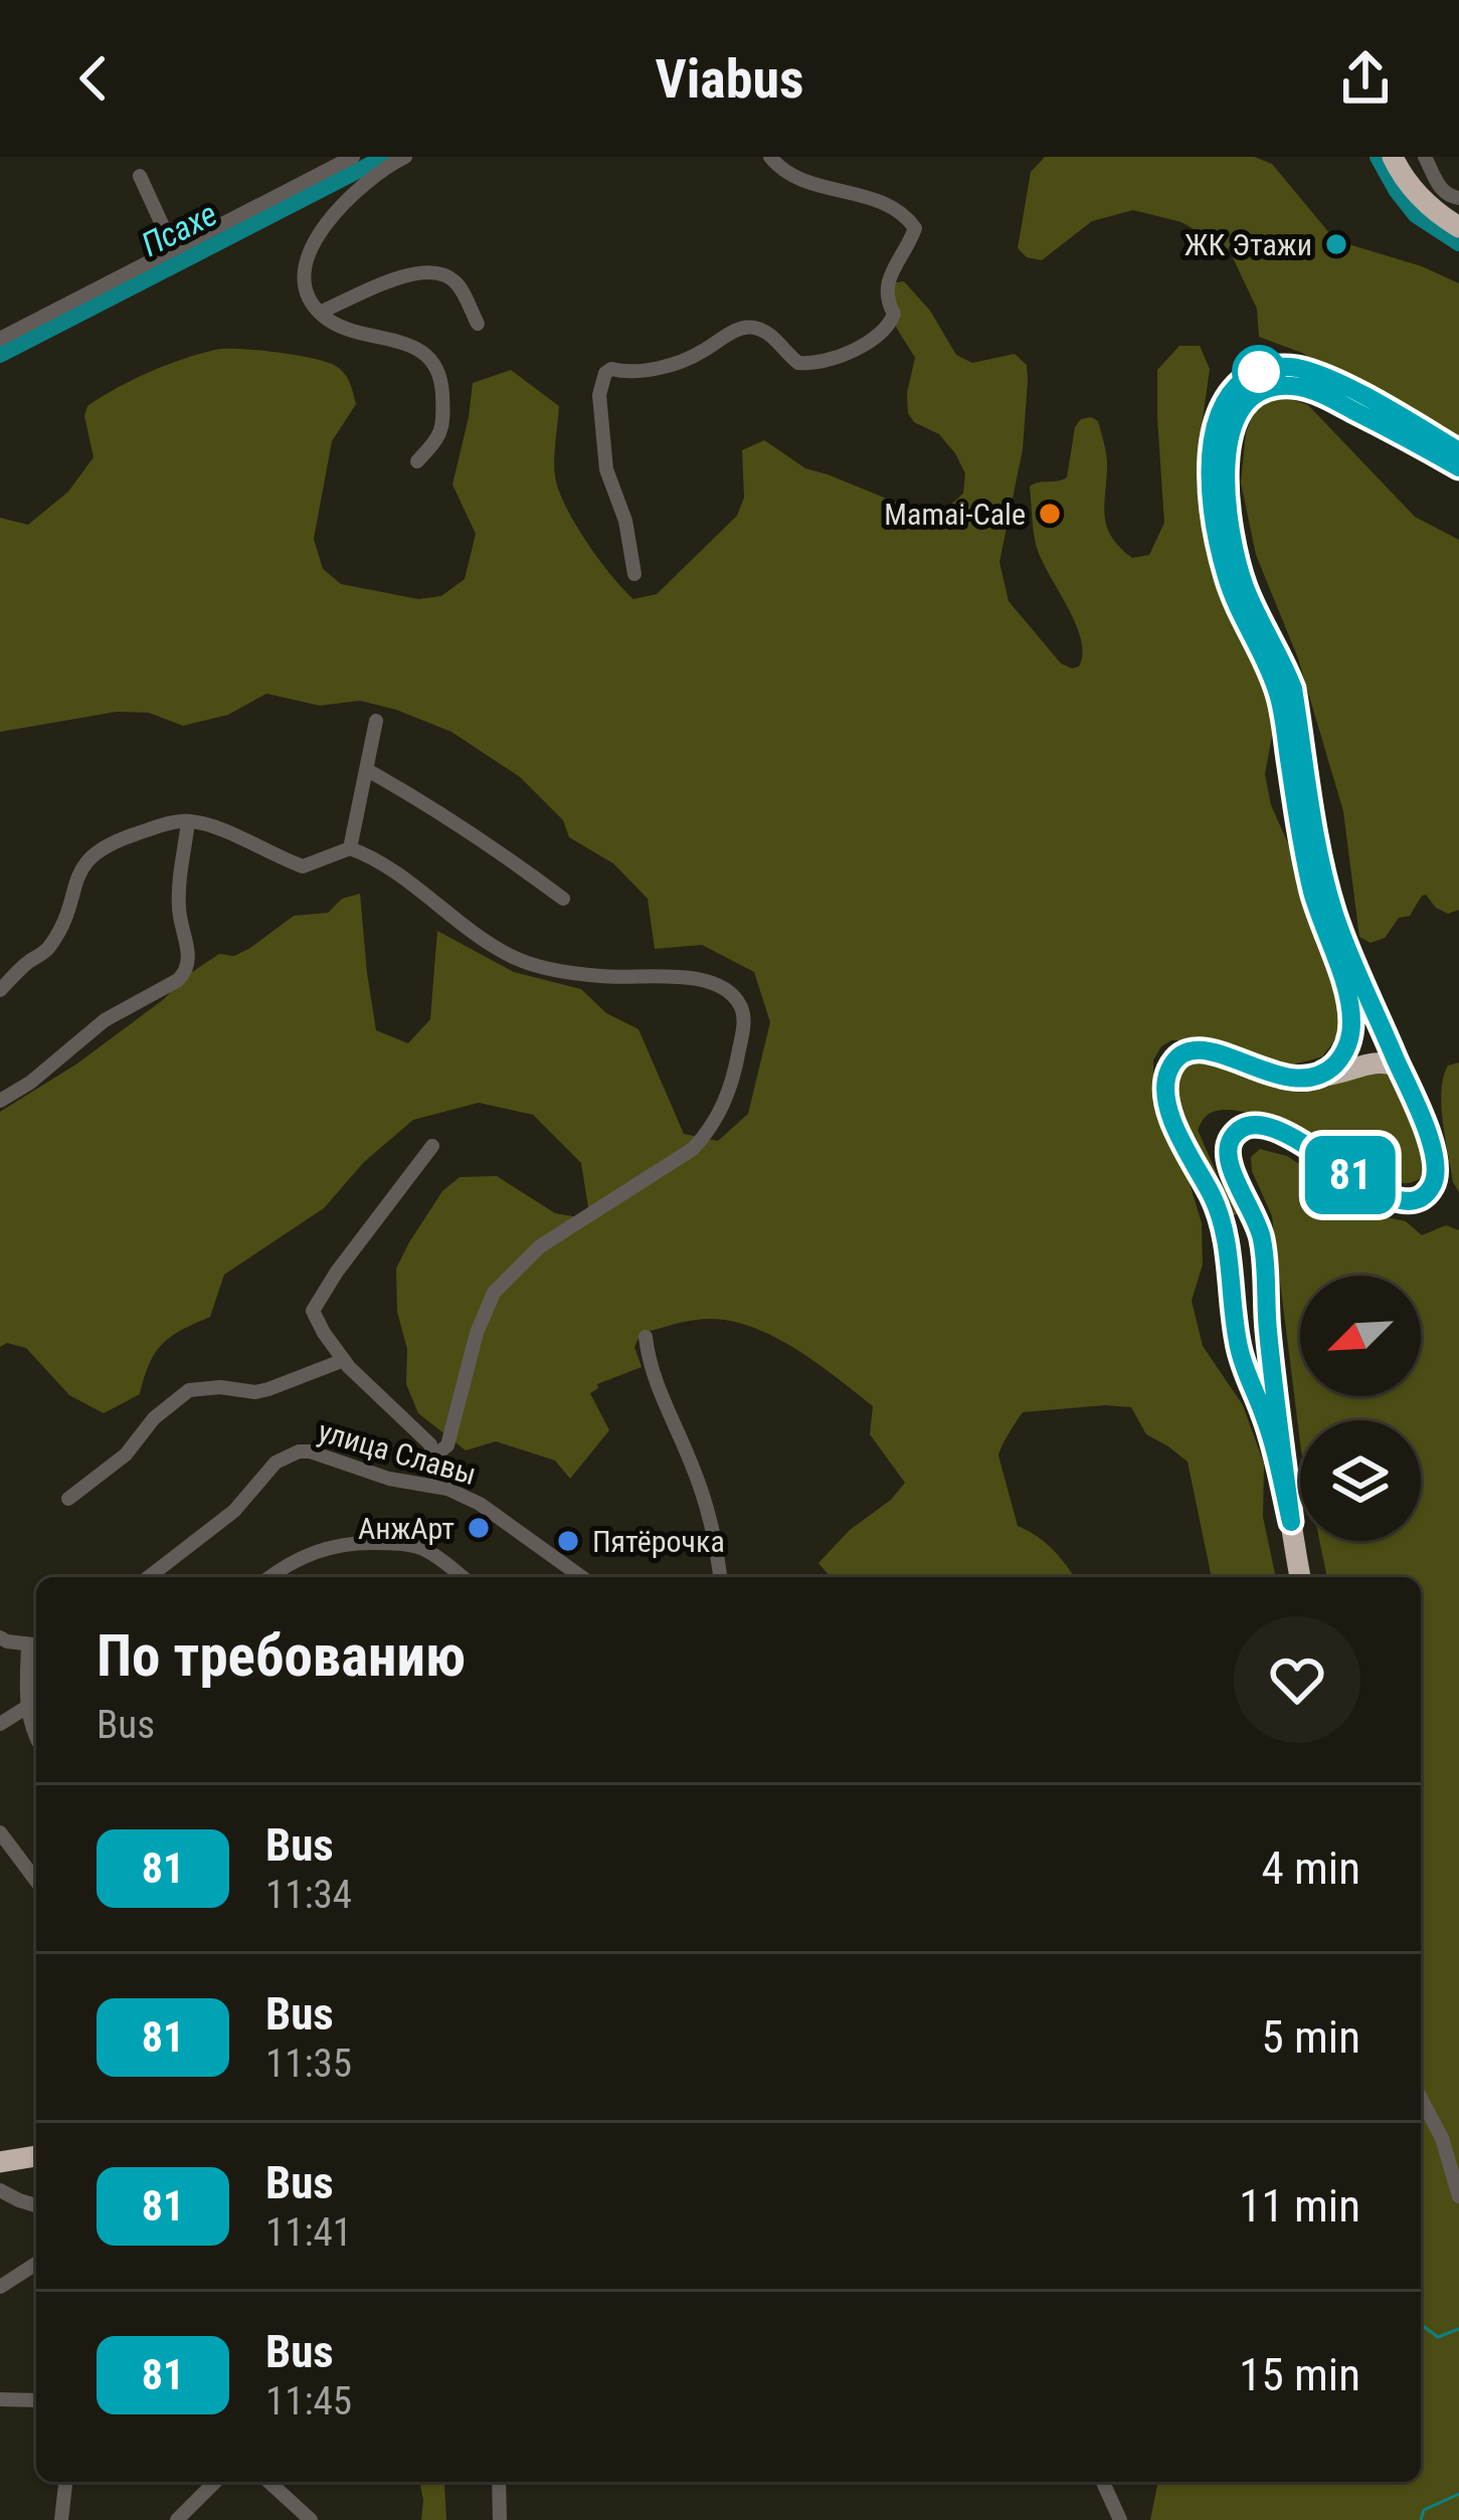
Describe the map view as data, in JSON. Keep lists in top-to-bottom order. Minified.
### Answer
{"streets":{"street":["улица Славы"]},"water":["Псахе"],"places":["ЖК Этажи","Mamai-Cale","АнжАрт","Пятёрочка"],"lines":["bus line 81"],"north":"bottom left","page":{"header":"Viabus","on_map":"81","heading":["По требованию","Bus"],"list":[{"mark":"81","name":"Bus","note":"11:34","value":"4 min"},{"mark":"81","name":"Bus","note":"11:35","value":"5 min"},{"mark":"81","name":"Bus","note":"11:41","value":"11 min"},{"mark":"81","name":"Bus","note":"11:45","value":"15 min"}]}}
